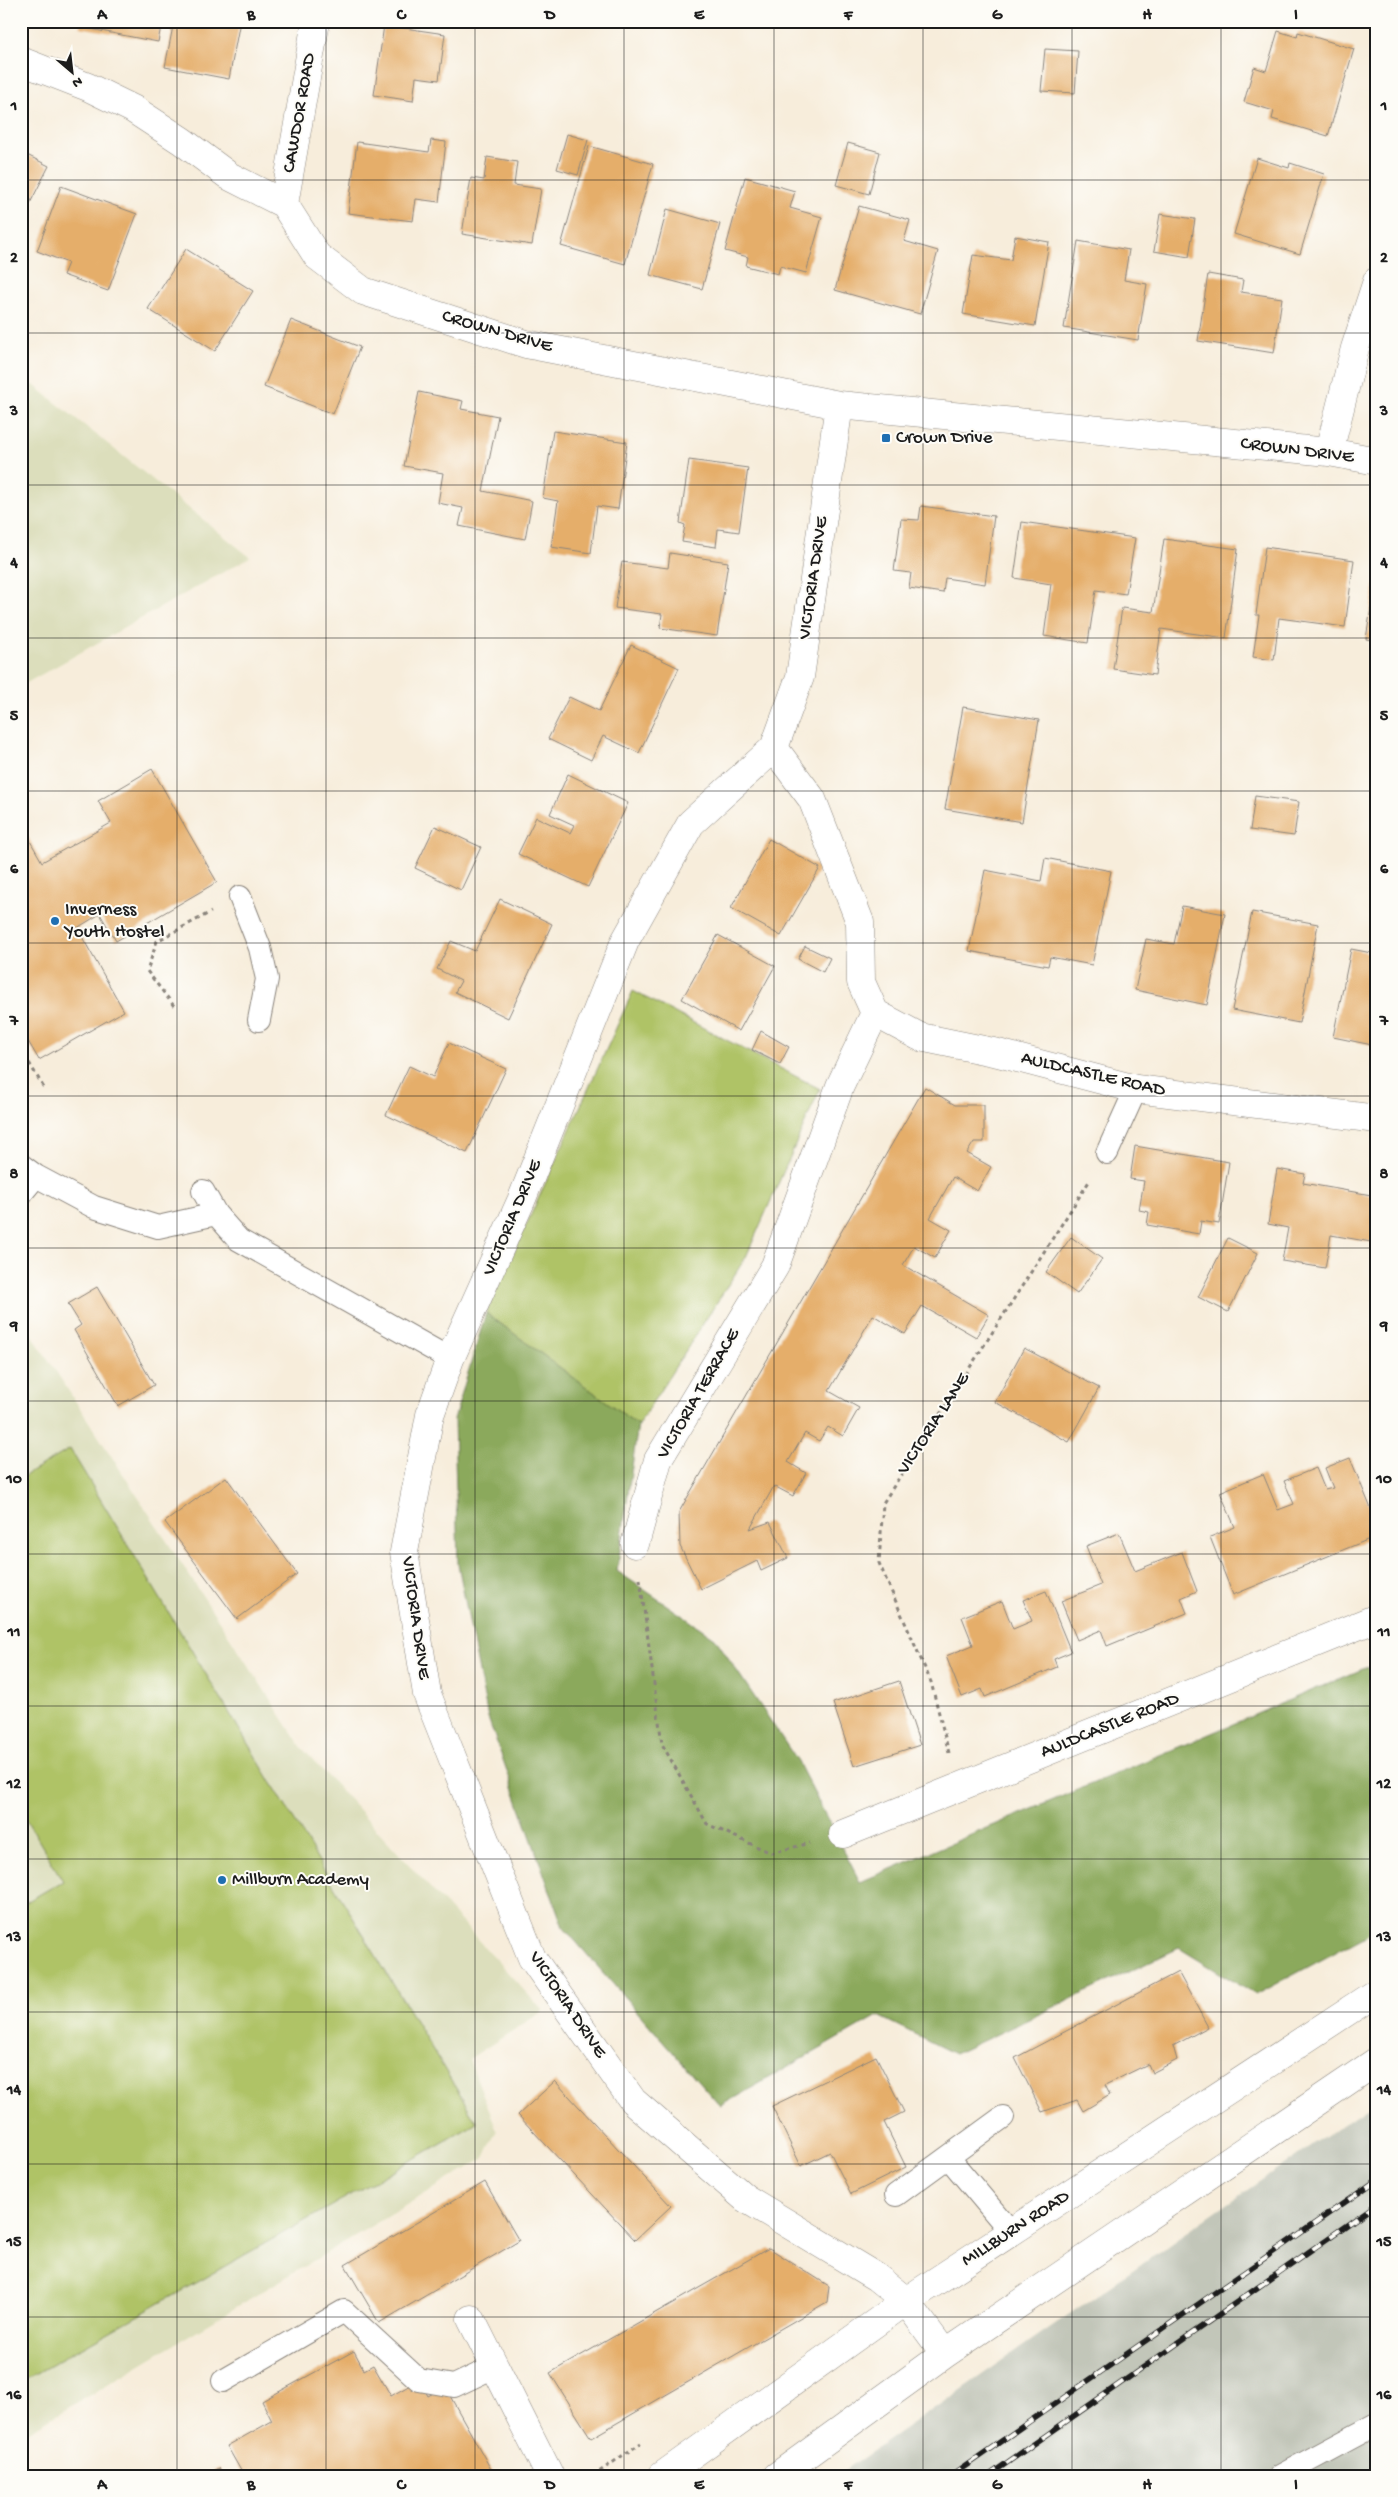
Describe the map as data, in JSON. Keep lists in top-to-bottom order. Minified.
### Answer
{"streets":{"street":["CAWDOR ROAD","CROWN DRIVE","VICTORIA DRIVE","AULDCASTLE ROAD","VICTORIA TERRACE","MILLBURN ROAD"],"path":["VICTORIA LANE"]},"crossings":[["CAWDOR ROAD","CROWN DRIVE"],["CROWN DRIVE","VICTORIA DRIVE"],["VICTORIA DRIVE","MILLBURN ROAD"],["AULDCASTLE ROAD","VICTORIA TERRACE"],["AULDCASTLE ROAD","VICTORIA LANE"]],"places":{"transit":["Crown Drive"],"other":["Inverness Youth Hostel","Millburn Academy"]},"north":"bottom right","grid":{"columns":["A","B","C","D","E","F","G","H","I"],"rows":["1","2","3","4","5","6","7","8","9","10","11","12","13","14","15","16"]}}
